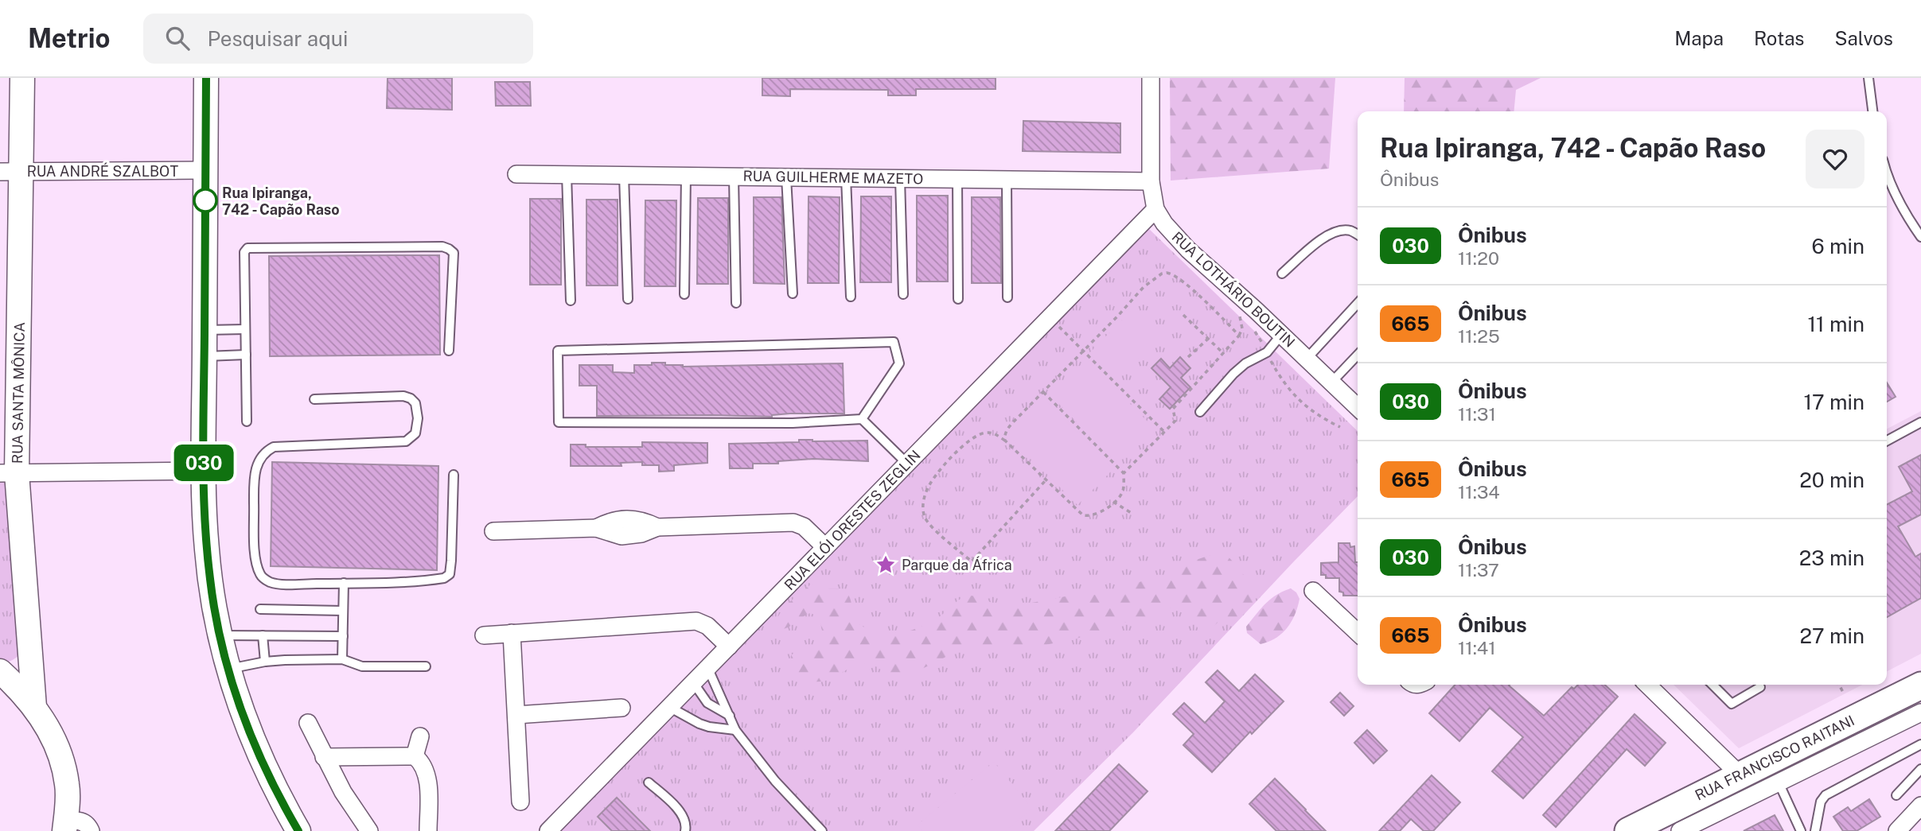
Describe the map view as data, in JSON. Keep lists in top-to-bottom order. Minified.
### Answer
{"streets":{"main road":["RUA SANTA MÔNICA","RUA FRANCISCO RAITANI"],"street":["RUA ANDRÉ SZALBOT","RUA GUILHERME MAZETO","RUA LOTHÁRIO BOUTIN","RUA ELÓI ORESTES ZEGLIN"]},"crossings":[["RUA ANDRÉ SZALBOT","RUA SANTA MÔNICA"],["RUA GUILHERME MAZETO","RUA LOTHÁRIO BOUTIN"],["RUA LOTHÁRIO BOUTIN","RUA ELÓI ORESTES ZEGLIN"]],"places":{"other":["Rua Ipiranga, 742 - Capão Raso"],"place":["Parque da África"]},"lines":["bus line 030"],"page":{"header":"Metrio","search":"Pesquisar aqui","nav":["Mapa","Rotas","Salvos"],"on_map":"030","heading":["Rua Ipiranga, 742 - Capão Raso","Ônibus"],"list":[{"mark":"030","name":"Ônibus","note":"11:20","value":"6 min"},{"mark":"665","name":"Ônibus","note":"11:25","value":"11 min"},{"mark":"030","name":"Ônibus","note":"11:31","value":"17 min"},{"mark":"665","name":"Ônibus","note":"11:34","value":"20 min"},{"mark":"030","name":"Ônibus","note":"11:37","value":"23 min"},{"mark":"665","name":"Ônibus","note":"11:41","value":"27 min"}]}}
